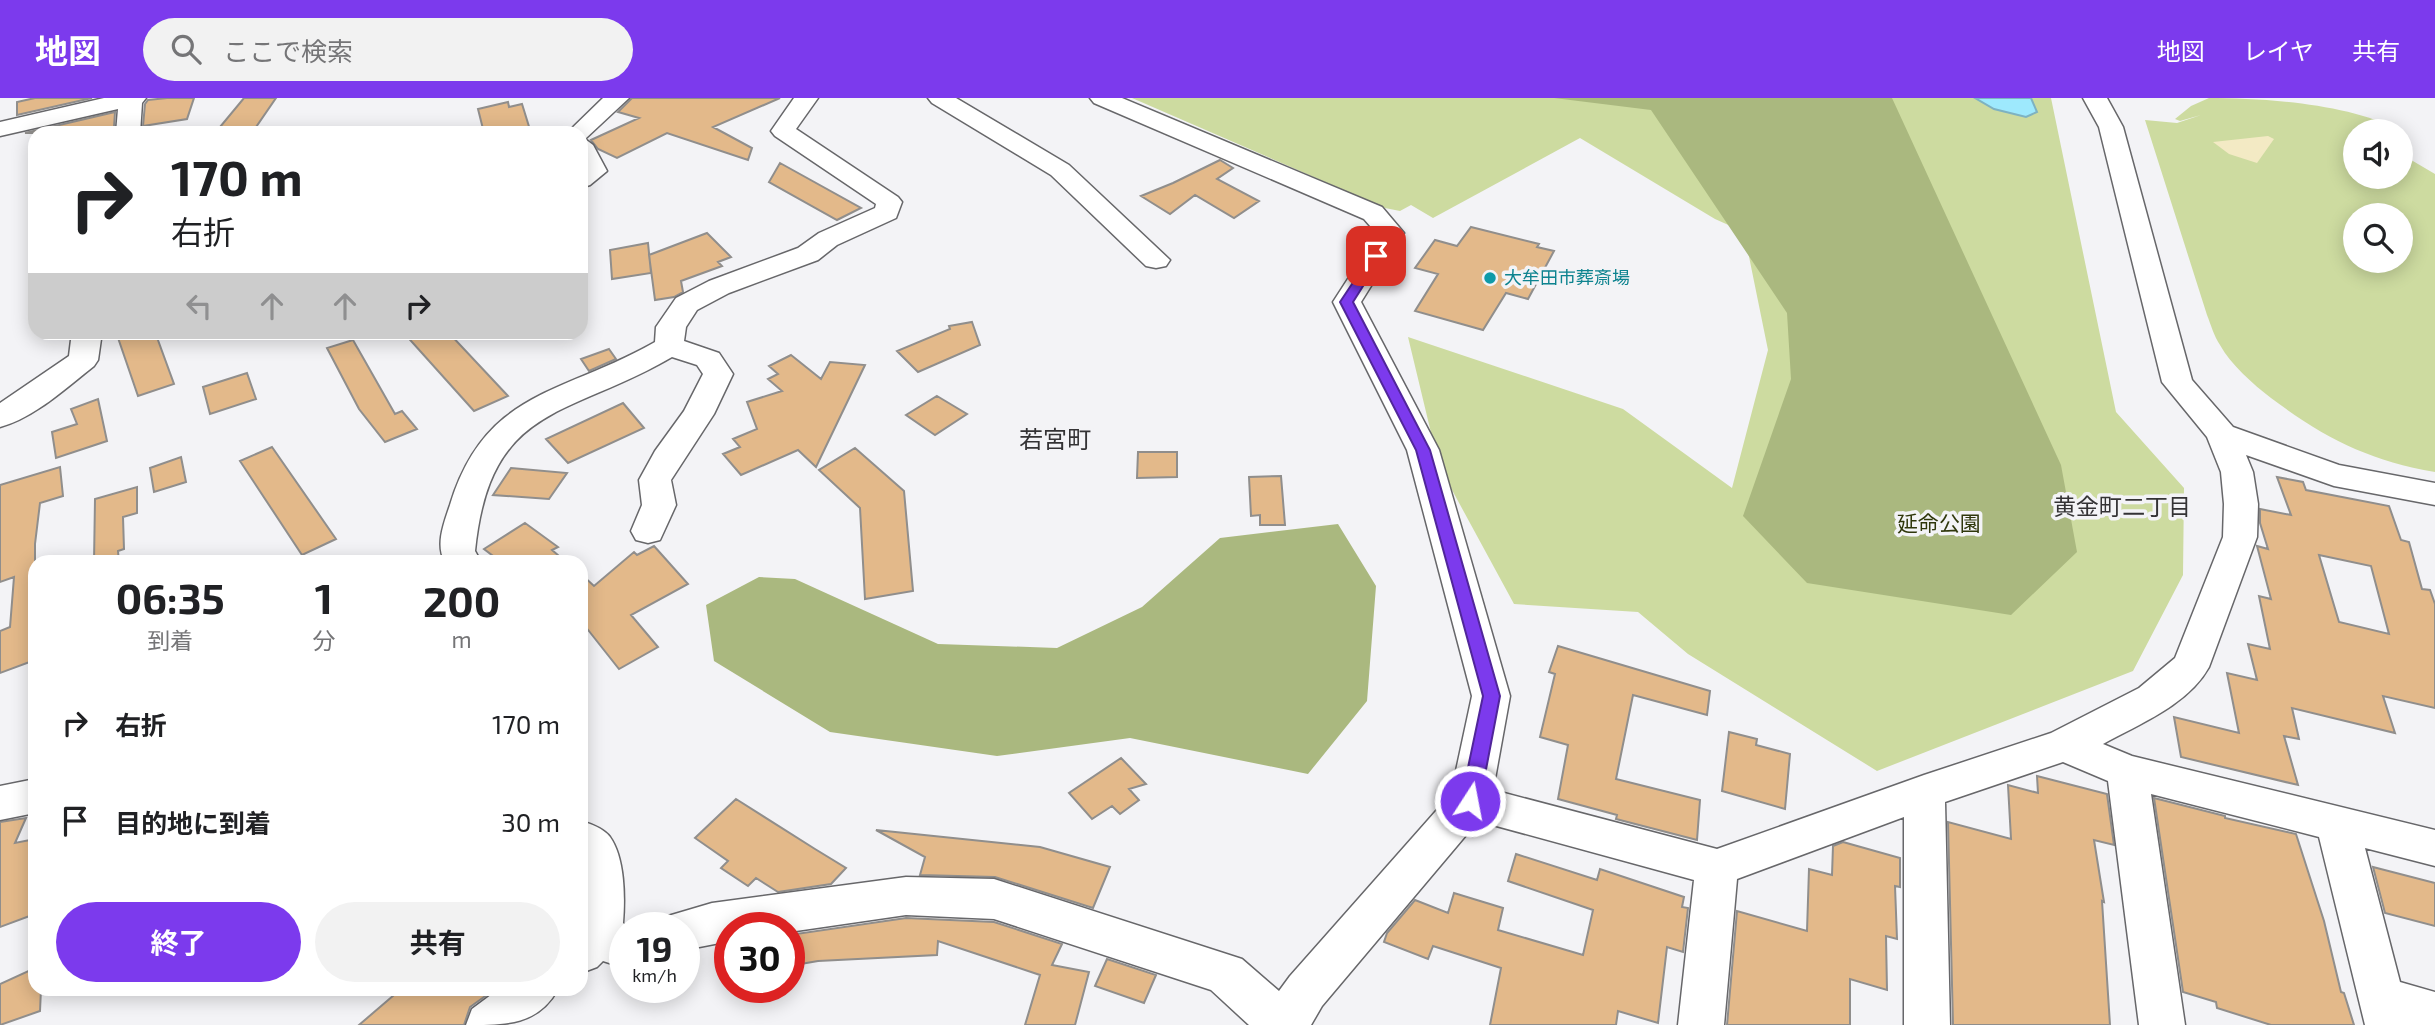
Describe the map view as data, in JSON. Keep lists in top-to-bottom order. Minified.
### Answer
{"districts":["若宮町","黄金町二丁目"],"parks":["延命公園"],"places":["大牟田市葬斎場"],"page":{"header":"地図","search":"ここで検索","nav":["地図","レイヤ","共有"],"turn":["170 m","右折"],"eta":["06:35","到着","1","分","200","m"],"list":[{"name":"右折","value":"170 m"},{"name":"目的地に到着","value":"30 m"}],"buttons":["終了","共有"],"speed":"19 km/h","limit":"30"}}
